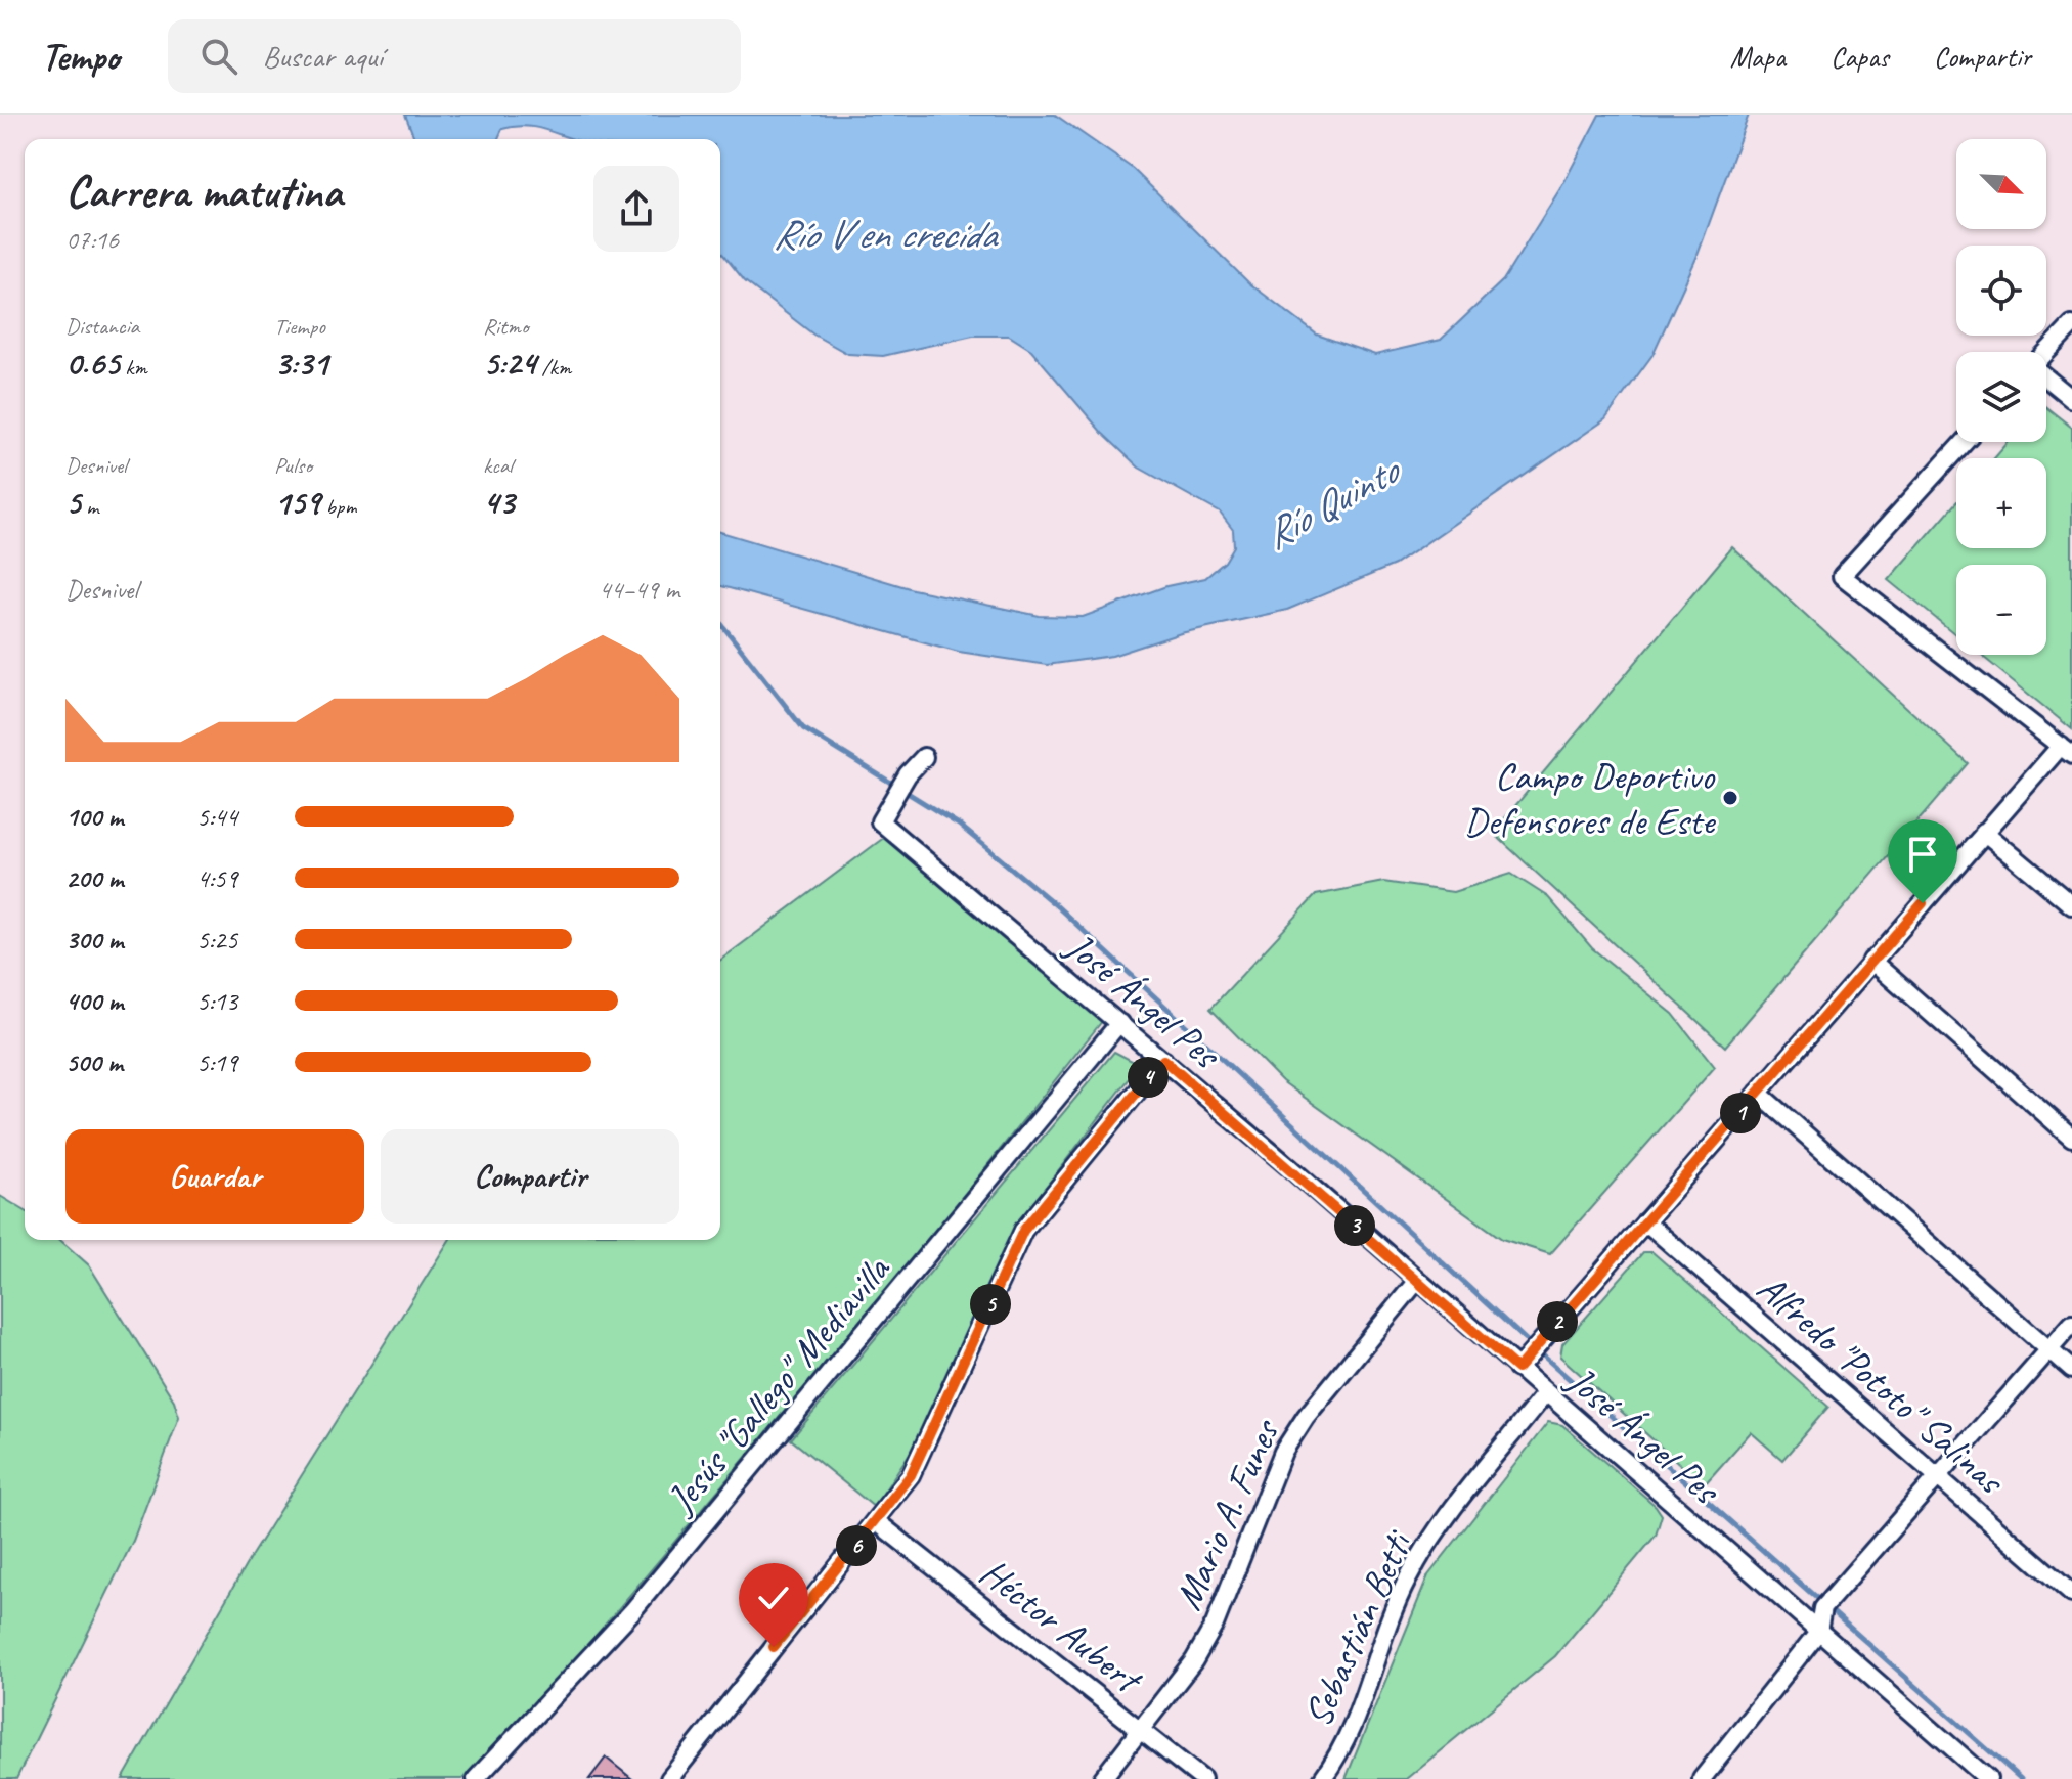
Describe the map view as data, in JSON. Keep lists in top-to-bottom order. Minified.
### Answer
{"streets":{"street":["José Ángel Pes","Alfredo \"Pototo\" Salinas","Jesús \"Gallego\" Mediavilla","Mario A. Funes","Héctor Aubert","Sebastián Betti"]},"crossings":[["José Ángel Pes","Jesús \"Gallego\" Mediavilla"],["José Ángel Pes","Mario A. Funes"],["José Ángel Pes","Sebastián Betti"],["Mario A. Funes","Héctor Aubert"]],"water":["Río V en crecida","Río Quinto"],"places":["Campo Deportivo Defensores de Este"],"north":"bottom right","page":{"header":"Tempo","search":"Buscar aquí","nav":["Mapa","Capas","Compartir"],"map_buttons":["+","−"],"heading":["Carrera matutina","07:16"],"stats":[["Distancia","0.65 km"],["Tiempo","3:31"],["Ritmo","5:24 /km"],["Desnivel","5 m"],["Pulso","159 bpm"],["kcal","43"]],"chart":["Desnivel","44–49 m"],"list":[{"name":"100 m","note":"5:44"},{"name":"200 m","note":"4:59"},{"name":"300 m","note":"5:25"},{"name":"400 m","note":"5:13"},{"name":"500 m","note":"5:19"}],"pins":["4","1","3","5","2","6"],"buttons":["Guardar","Compartir"]}}
